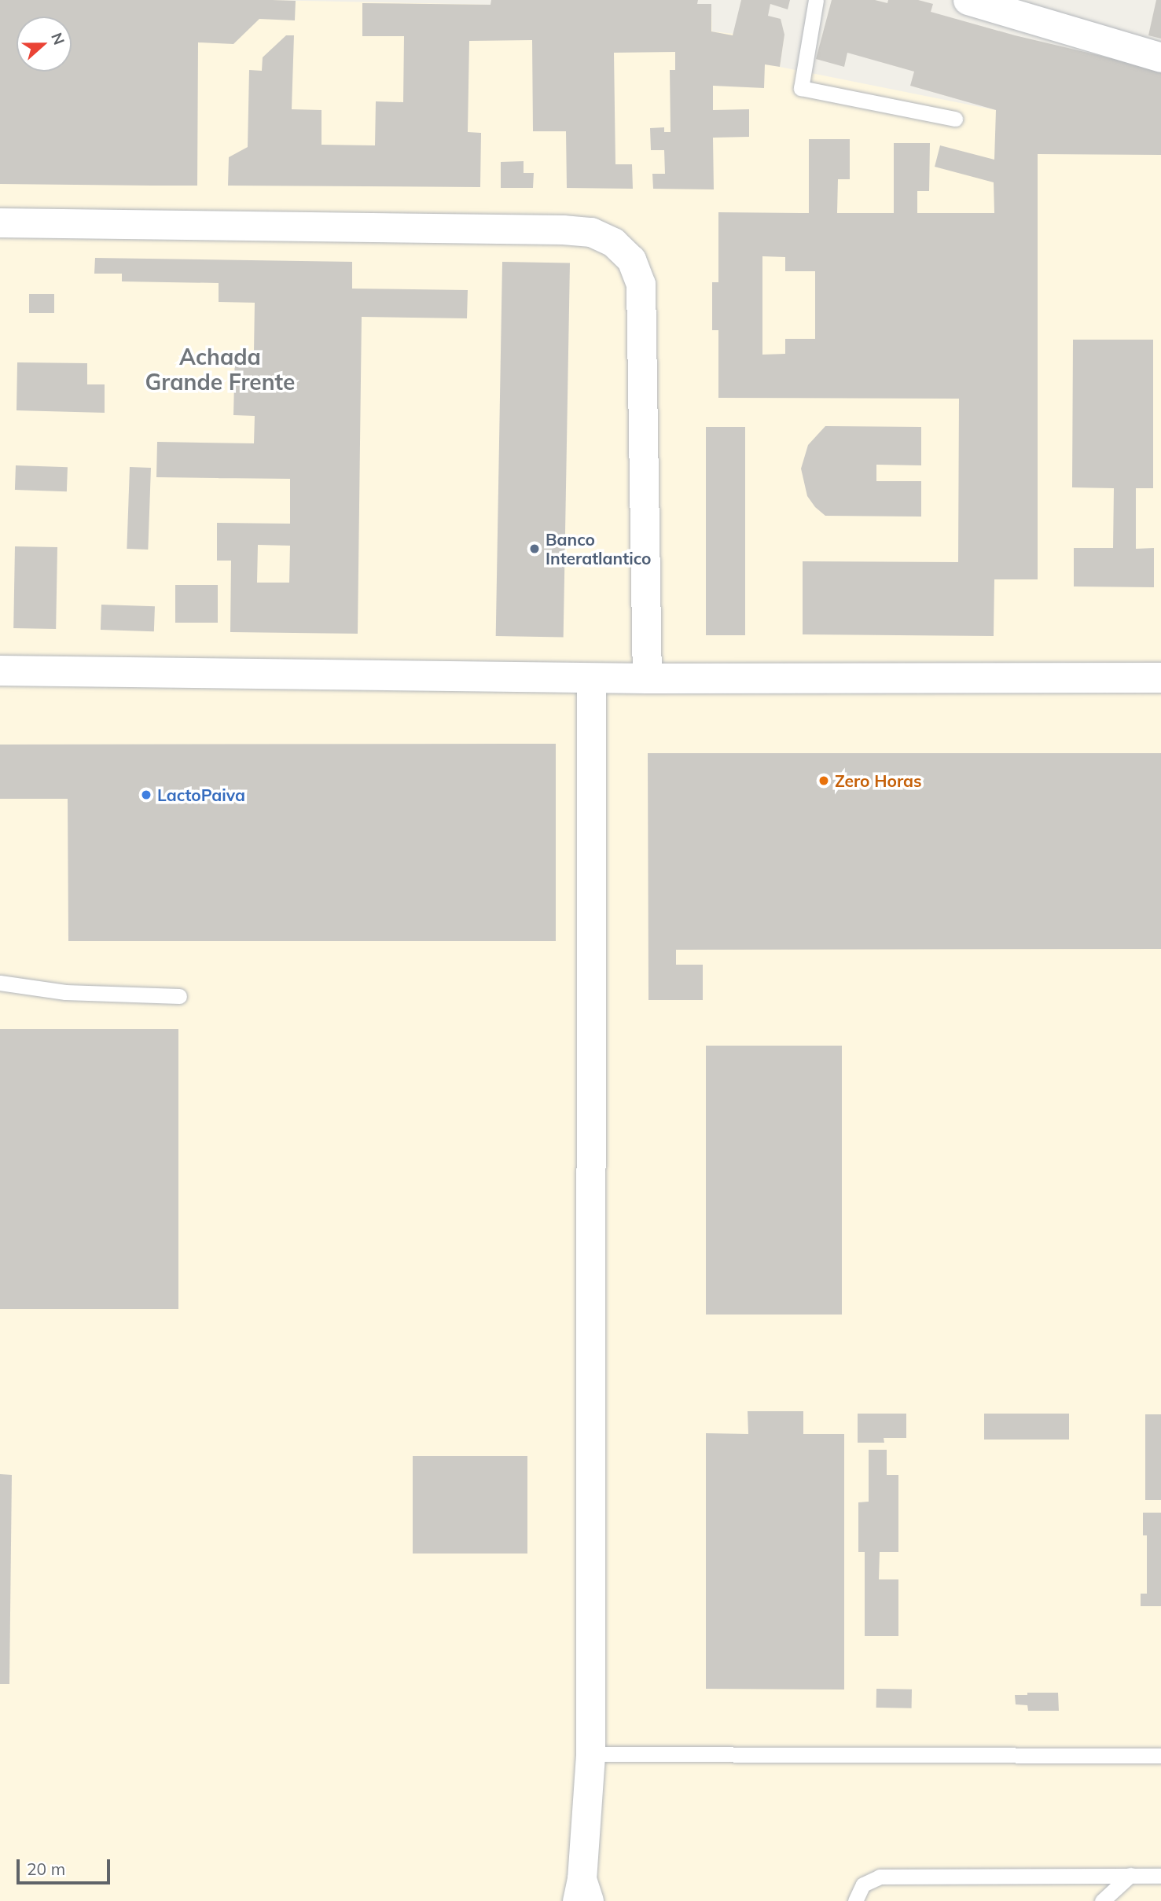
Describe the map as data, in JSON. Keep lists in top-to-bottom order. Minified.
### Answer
{"districts":["Achada Grande Frente"],"places":["Banco Interatlantico","Zero Horas","LactoPaiva"],"scale_bar":"20 m","north":"right"}
